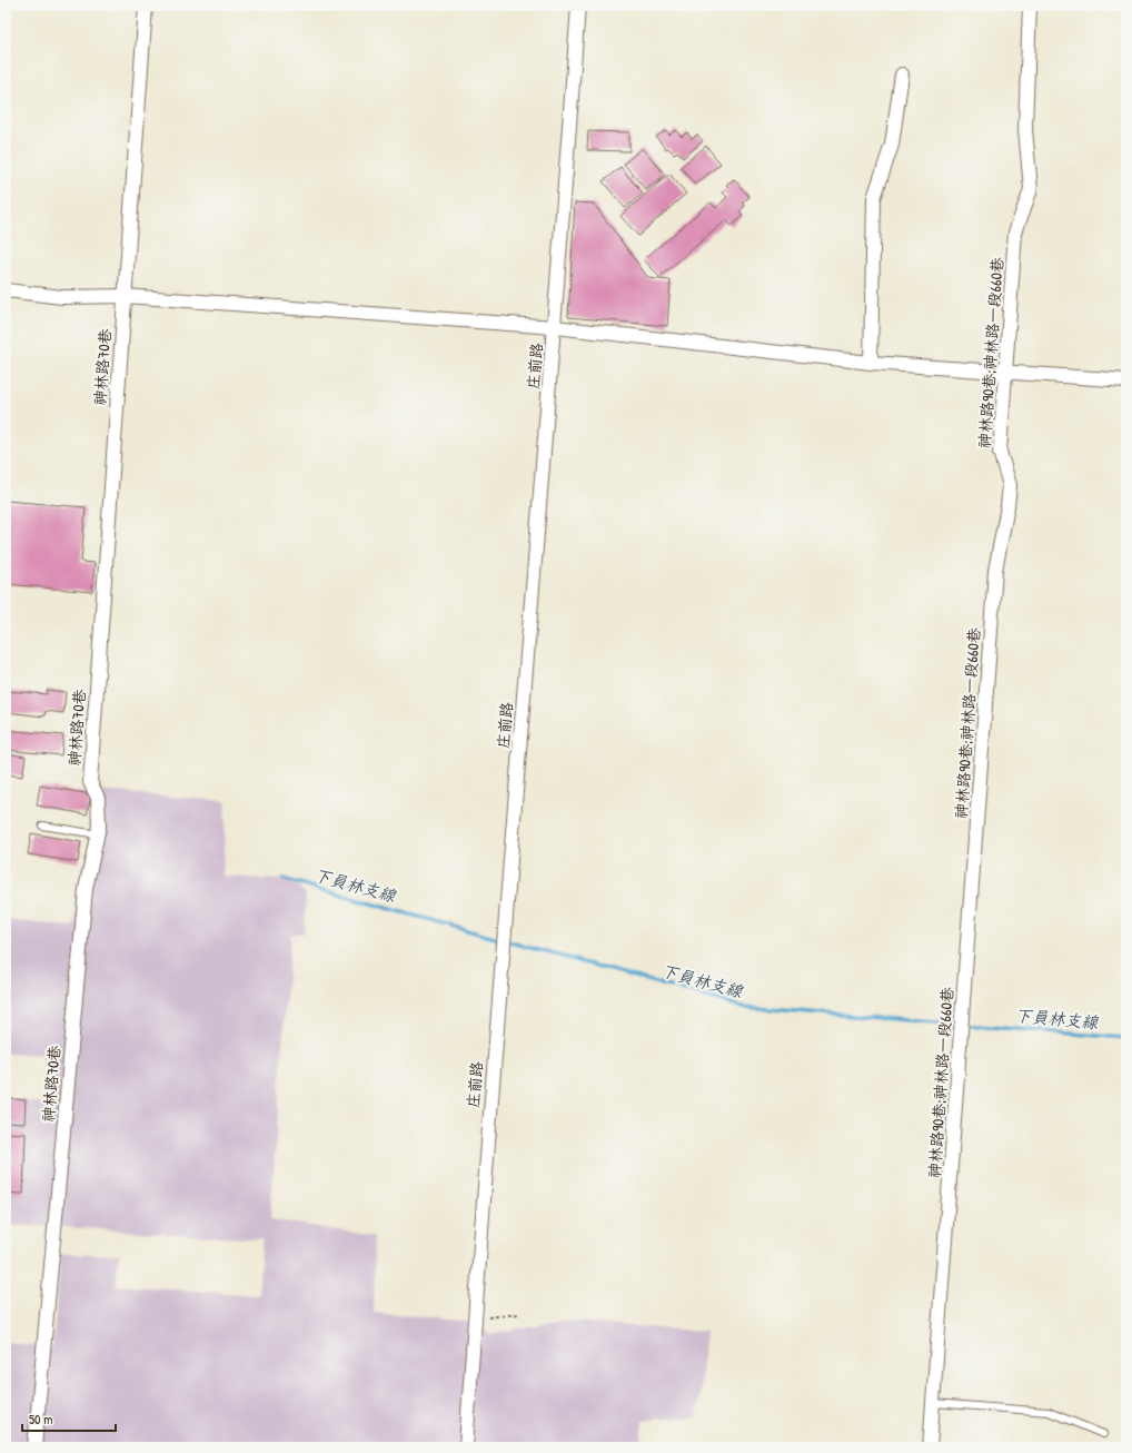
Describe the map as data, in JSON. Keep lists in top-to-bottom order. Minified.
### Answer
{"streets":{"street":["神林路90巷;神林路一段660巷","庄前路","神林路70巷"]},"water":["下員林支線"],"scale_bar":"50 m"}
